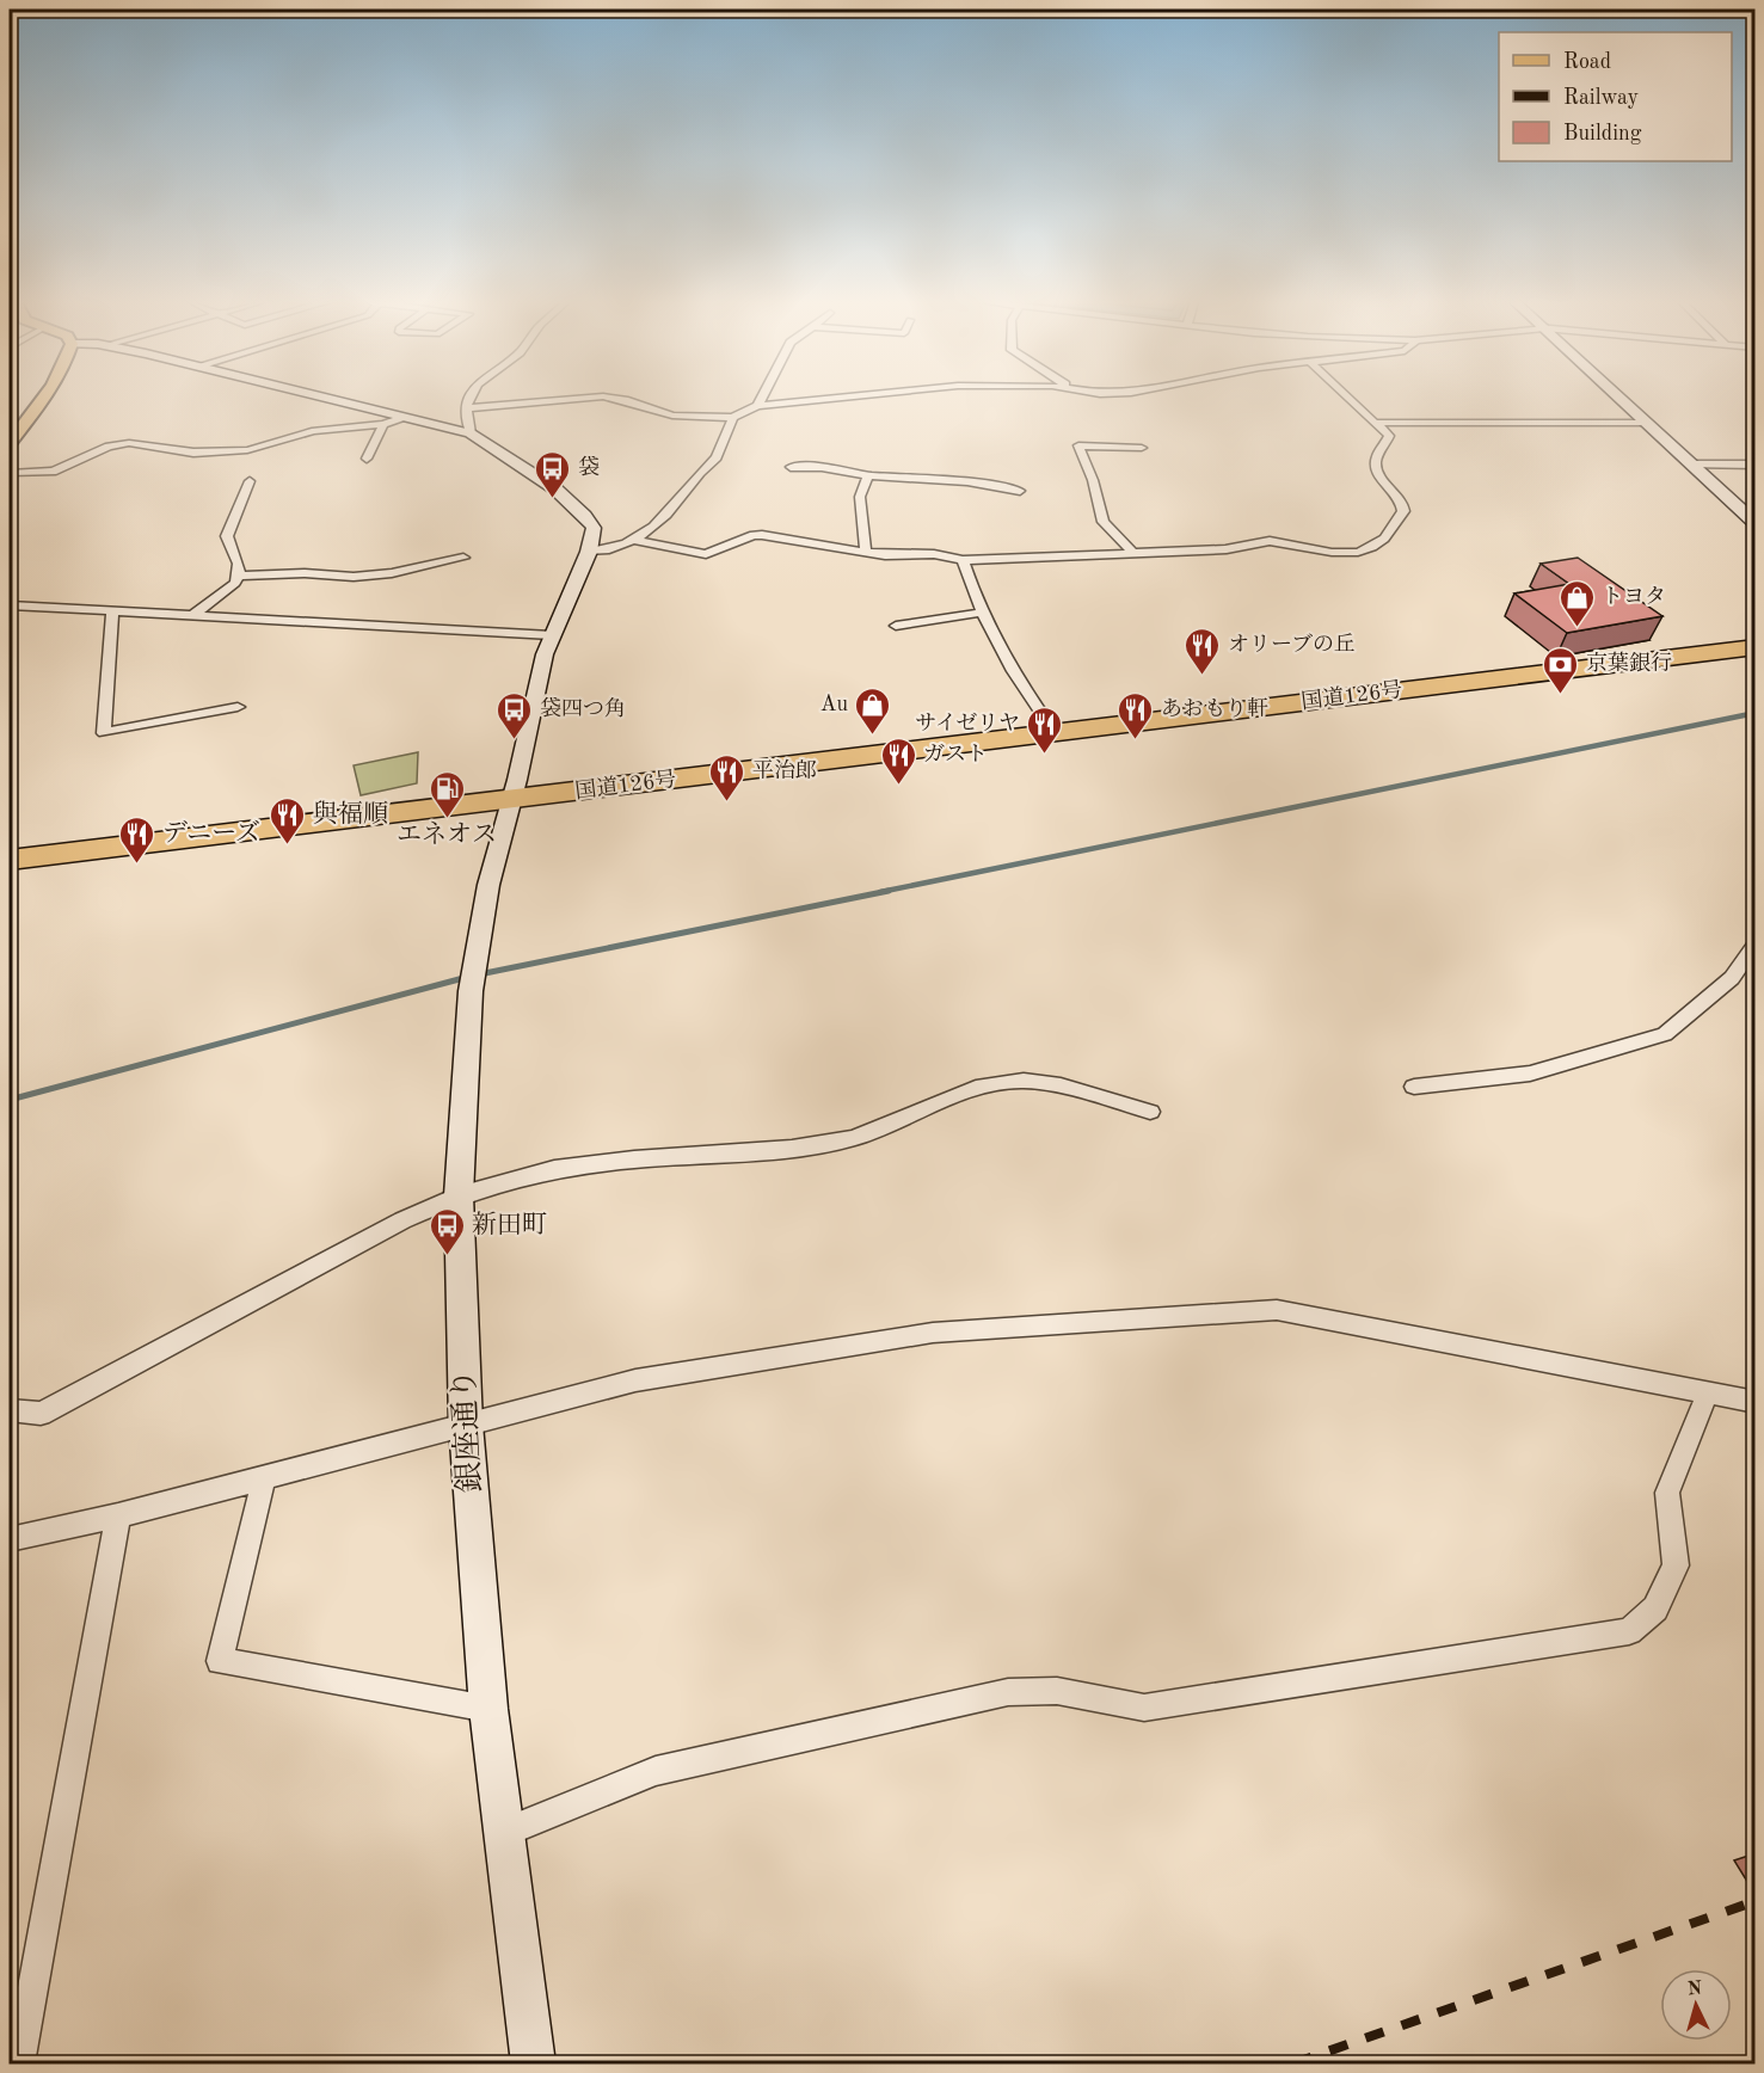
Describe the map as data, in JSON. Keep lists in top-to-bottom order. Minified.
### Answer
{"streets":{"highway":["国道126号"],"street":["銀座通り"]},"crossings":[["国道126号","銀座通り"]],"places":{"bus stop":["袋","袋四つ角","新田町"],"shop":["トヨタ","Au"],"restaurant":["オリーブの丘","あおもり軒","サイゼリヤ","ガスト","平治郎","與福順","デニーズ"],"bank":["京葉銀行"],"fuel station":["エネオス"]},"legend":["Road","Railway","Building"],"north":"top"}
